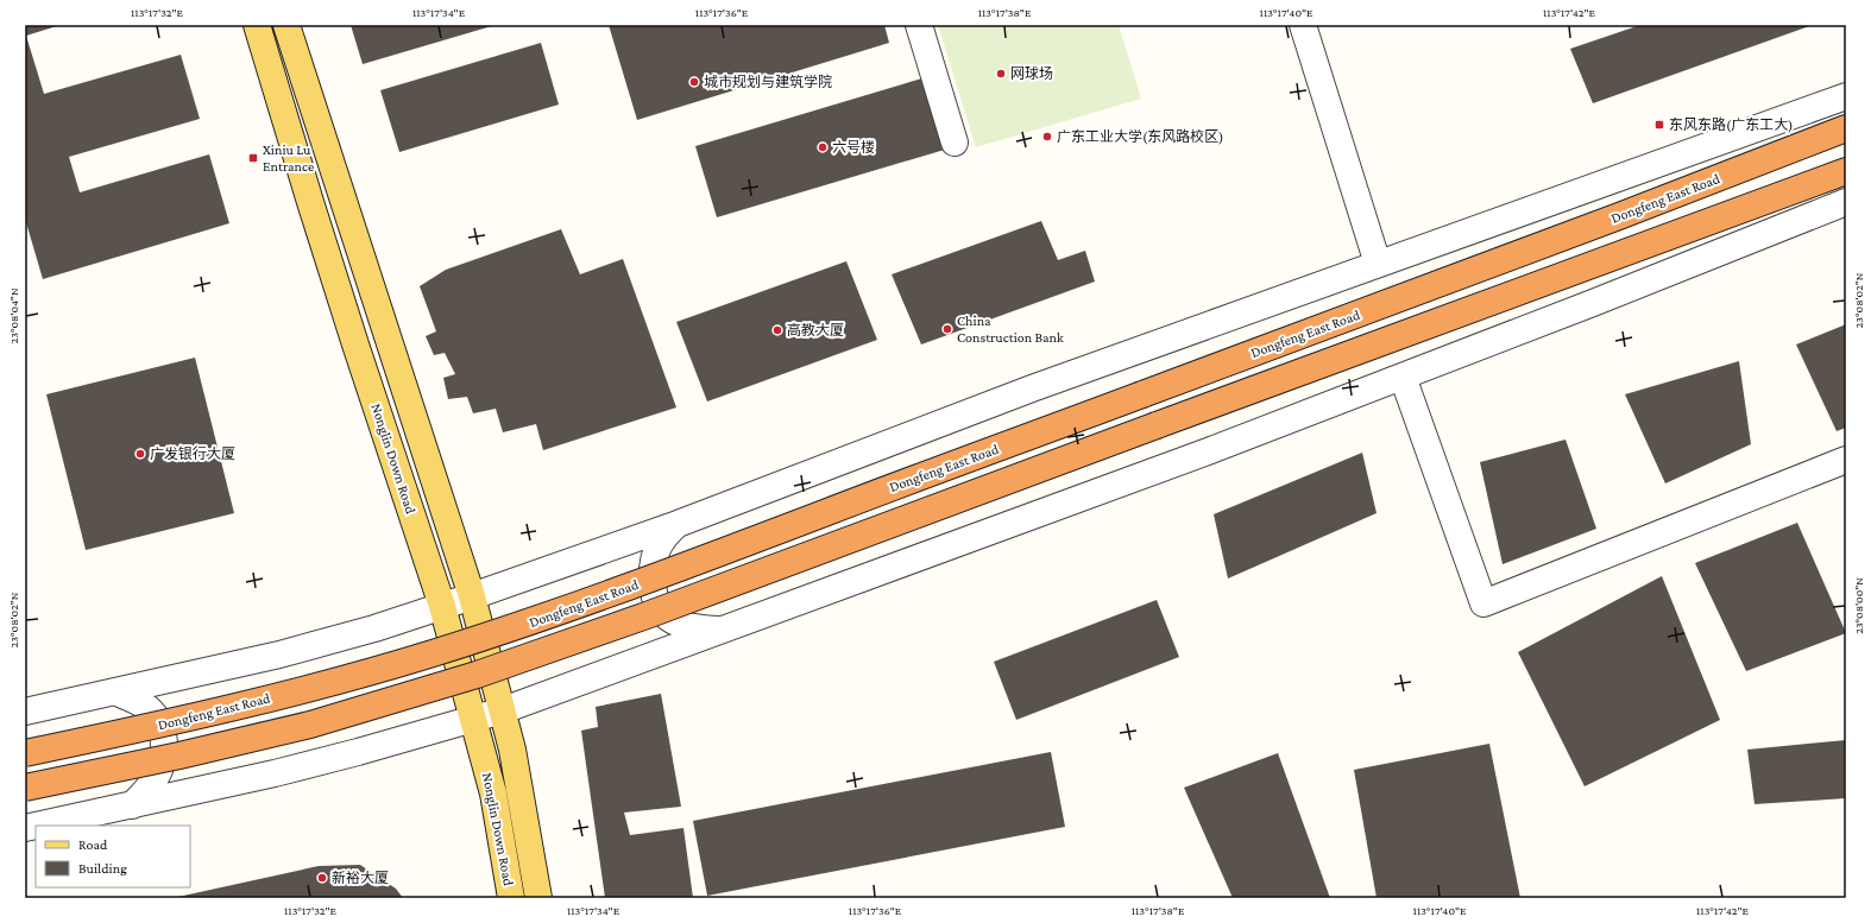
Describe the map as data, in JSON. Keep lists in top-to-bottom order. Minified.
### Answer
{"streets":{"highway":["Dongfeng East Road"],"main road":["Nonglin Down Road"]},"places":{"other":["网球场","城市规划与建筑学院","广东工业大学(东风路校区)","六号楼","China Construction Bank","高教大厦","广发银行大厦","新裕大厦"],"transit":["东风东路(广东工大)","Xiniu Lu Entrance"]},"legend":["Road","Building"],"coordinates":["113°17'32\"E","113°17'34\"E","113°17'36\"E","113°17'38\"E","113°17'40\"E","113°17'42\"E","23°08'02\"N","23°08'04\"N","23°08'00\"N"]}
